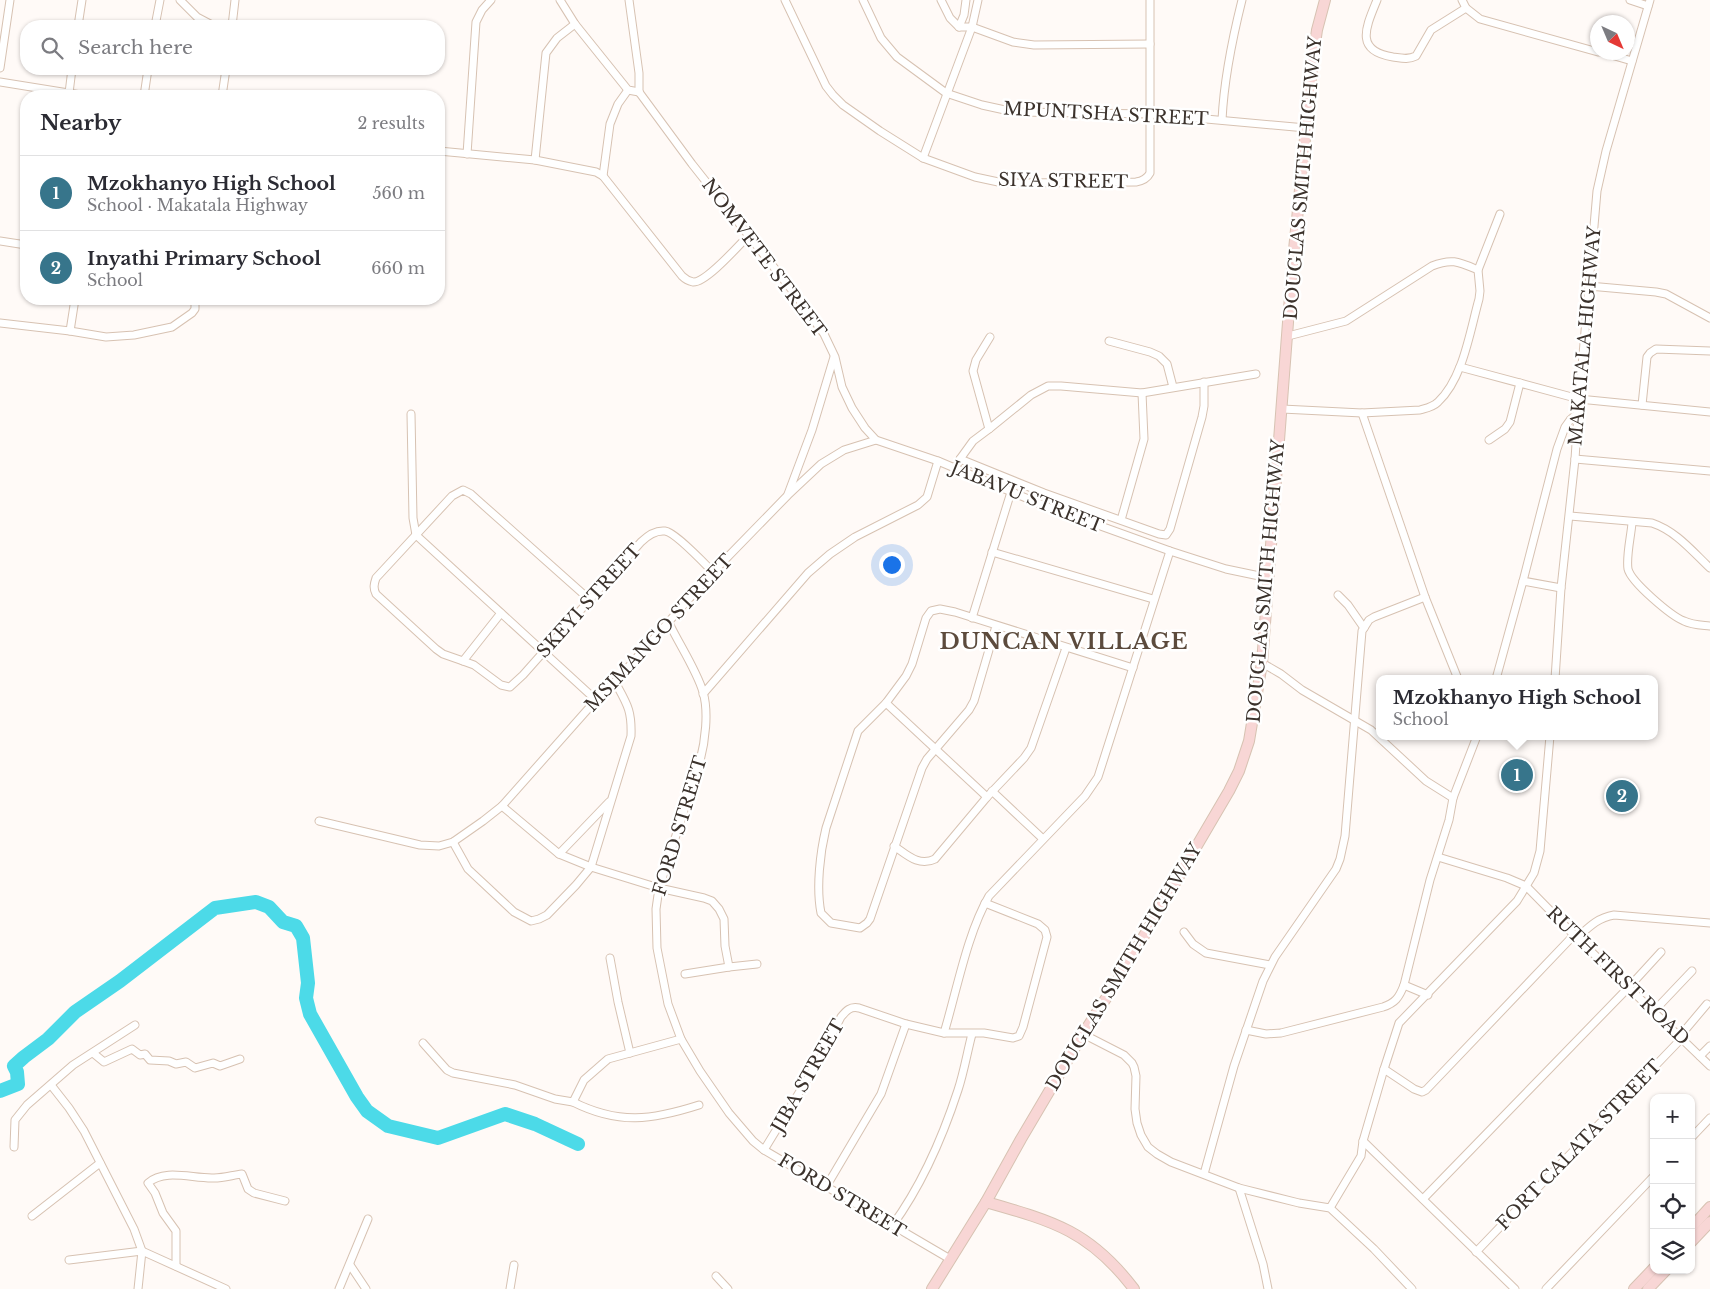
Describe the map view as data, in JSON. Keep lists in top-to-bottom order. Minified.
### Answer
{"streets":{"street":["MPUNTSHA STREET","DOUGLAS SMITH HIGHWAY","SIYA STREET","NOMVETE STREET","MAKATALA HIGHWAY","JABAVU STREET","SKEYI STREET","MSIMANGO STREET","FORD STREET","RUTH FIRST ROAD","JIBA STREET","FORT CALATA STREET"]},"crossings":[["MPUNTSHA STREET","DOUGLAS SMITH HIGHWAY"],["MPUNTSHA STREET","SIYA STREET"],["DOUGLAS SMITH HIGHWAY","JABAVU STREET"],["DOUGLAS SMITH HIGHWAY","FORD STREET"],["NOMVETE STREET","MSIMANGO STREET"],["JABAVU STREET","MSIMANGO STREET"],["SKEYI STREET","MSIMANGO STREET"],["MSIMANGO STREET","FORD STREET"],["FORD STREET","JIBA STREET"],["RUTH FIRST ROAD","FORT CALATA STREET"]],"districts":["DUNCAN VILLAGE"],"north":"bottom right","page":{"search":"Search here","heading":["Nearby","2 results"],"list":[{"mark":"1","name":"Mzokhanyo High School","note":"School · Makatala Highway","value":"560 m"},{"mark":"2","name":"Inyathi Primary School","note":"School","value":"660 m"}],"popup":["Mzokhanyo High School","School"],"pins":["1","2"],"map_buttons":["+","−"]}}
